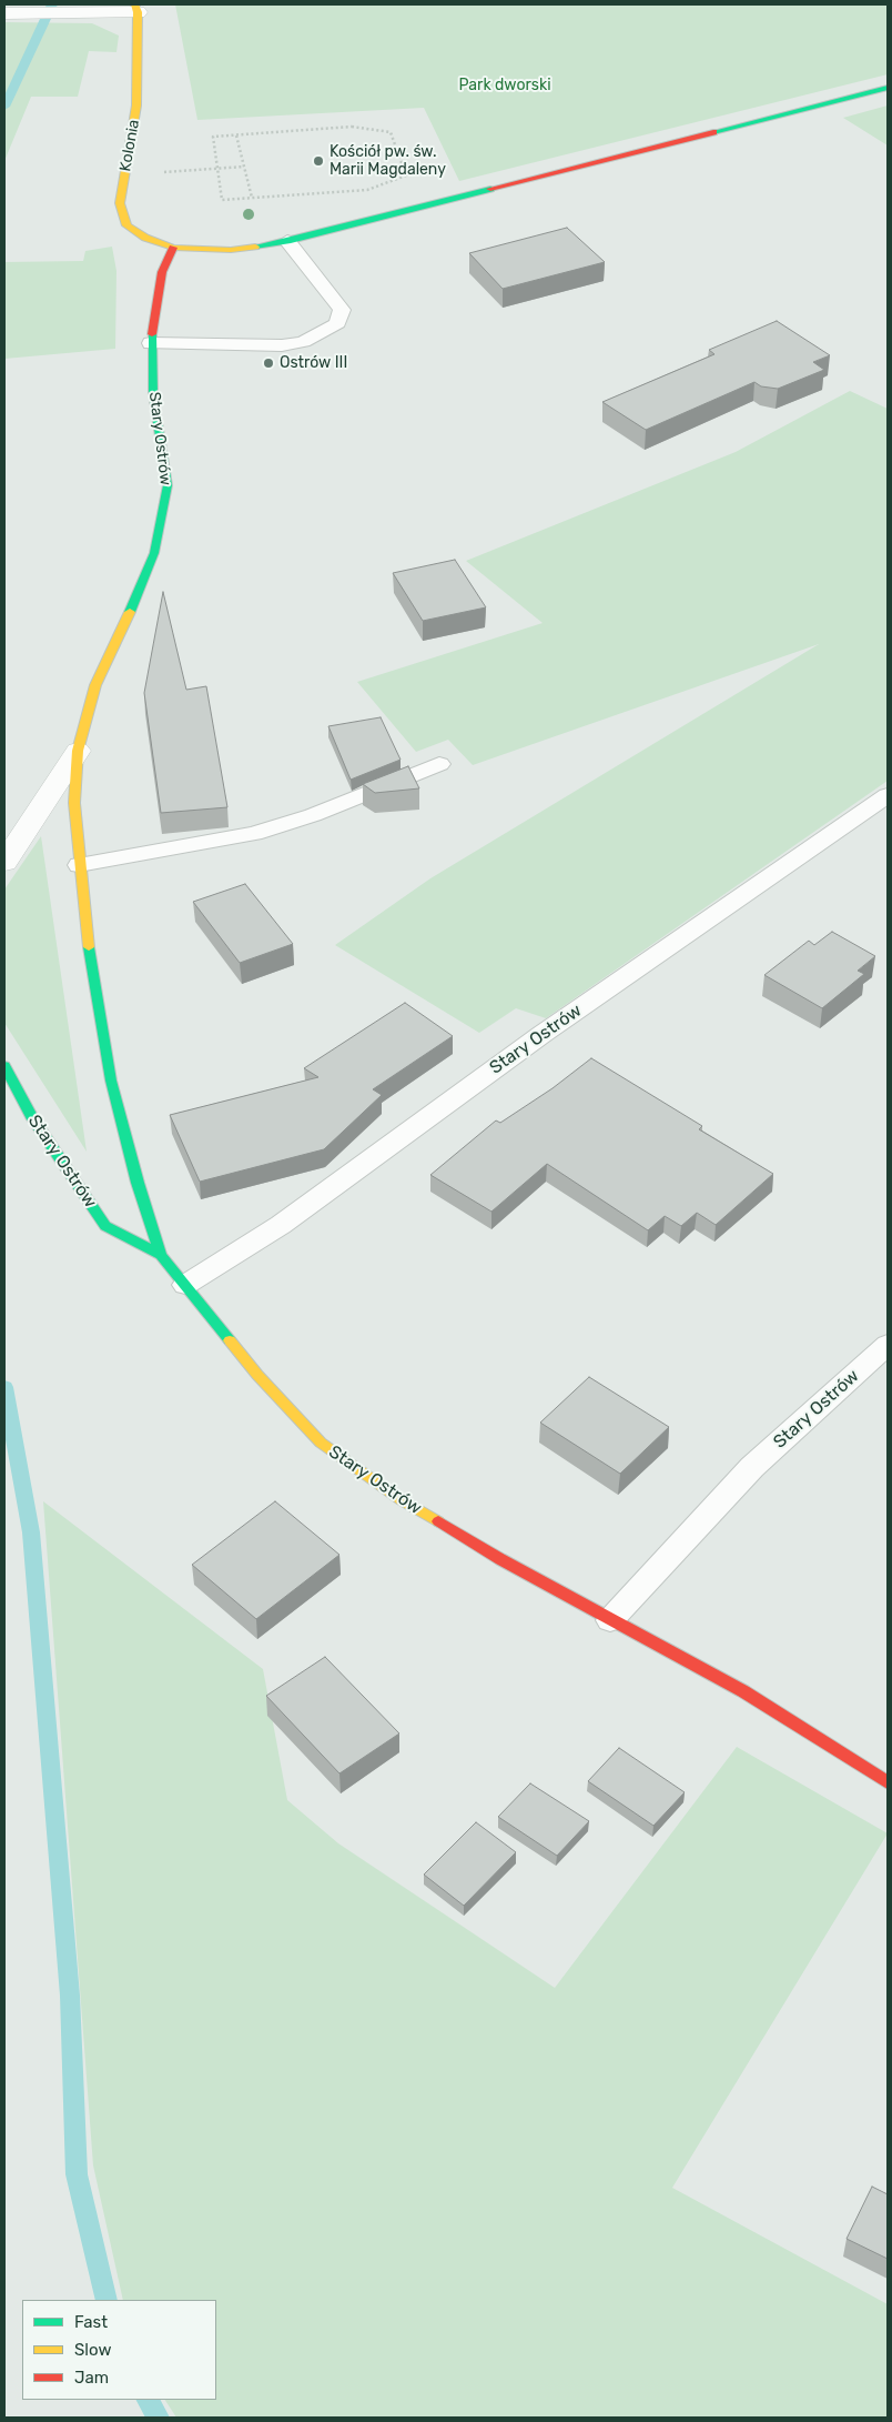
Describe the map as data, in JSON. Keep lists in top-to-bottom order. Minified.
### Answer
{"streets":{"street":["Kolonia","Stary Ostrów"]},"crossings":[["Kolonia","Stary Ostrów"]],"parks":["Park dworski"],"places":["Kościół pw. św. Marii Magdaleny","Ostrów III"],"legend":["Fast","Slow","Jam"]}
